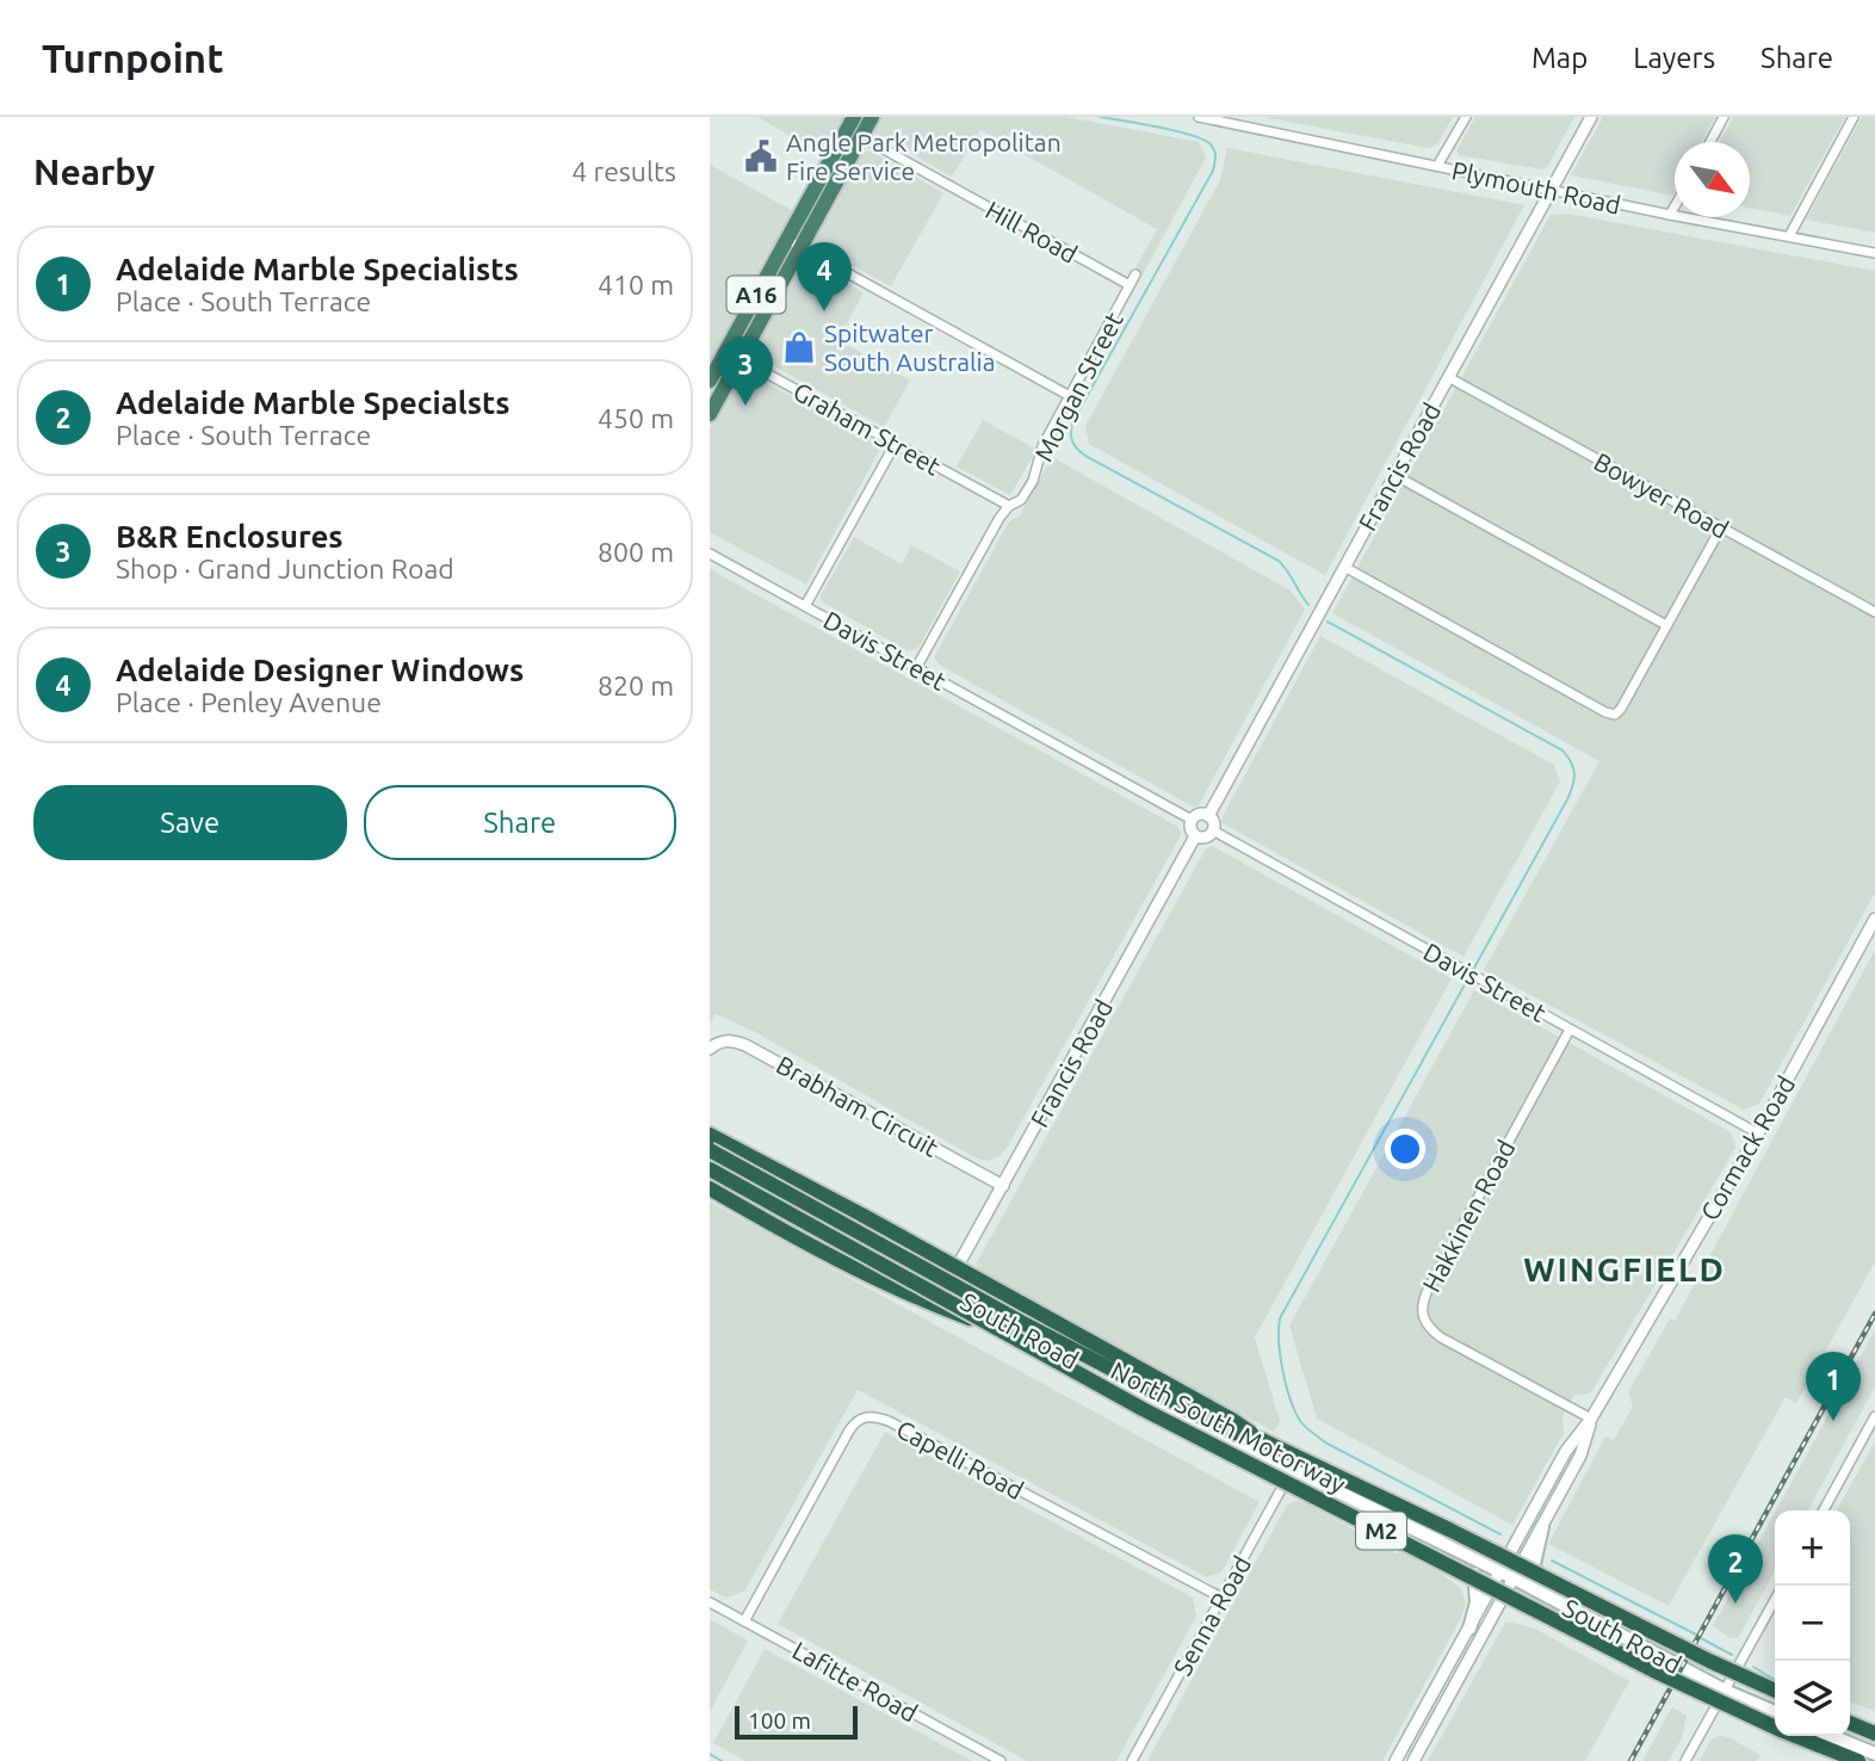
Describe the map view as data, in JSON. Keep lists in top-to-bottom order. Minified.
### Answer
{"streets":{"highway":["A16","North South Motorway","M2"],"main road":["South Road"],"street":["Plymouth Road","Hill Road","Morgan Street","Graham Street","Francis Road","Bowyer Road","Davis Street","Brabham Circuit","Cormack Road","Hakkinen Road","Capelli Road","Senna Road","Lafitte Road"]},"crossings":[["Plymouth Road","Francis Road"],["Hill Road","A16"],["Hill Road","Morgan Street"],["A16","Graham Street"],["Morgan Street","Graham Street"],["Morgan Street","Davis Street"],["Francis Road","Bowyer Road"],["Francis Road","Davis Street"],["Francis Road","Brabham Circuit"],["Francis Road","South Road"],["Davis Street","Cormack Road"],["Davis Street","Hakkinen Road"],["Cormack Road","Hakkinen Road"],["Cormack Road","South Road"],["South Road","North South Motorway"],["South Road","Senna Road"],["Capelli Road","Senna Road"],["Capelli Road","Lafitte Road"]],"districts":["WINGFIELD"],"places":{"public building":["Angle Park Metropolitan Fire Service"],"shop":["Spitwater South Australia"]},"scale_bar":"100 m","north":"bottom right","page":{"header":"Turnpoint","nav":["Map","Layers","Share"],"heading":["Nearby","4 results"],"list":[{"mark":"1","name":"Adelaide Marble Specialists","note":"Place · South Terrace","value":"410 m"},{"mark":"2","name":"Adelaide Marble Specialsts","note":"Place · South Terrace","value":"450 m"},{"mark":"3","name":"B&R Enclosures","note":"Shop · Grand Junction Road","value":"800 m"},{"mark":"4","name":"Adelaide Designer Windows","note":"Place · Penley Avenue","value":"820 m"}],"pins":["4","3","1","2"],"buttons":["Save","Share"],"map_buttons":["+","−"],"scale":"100 m"}}
